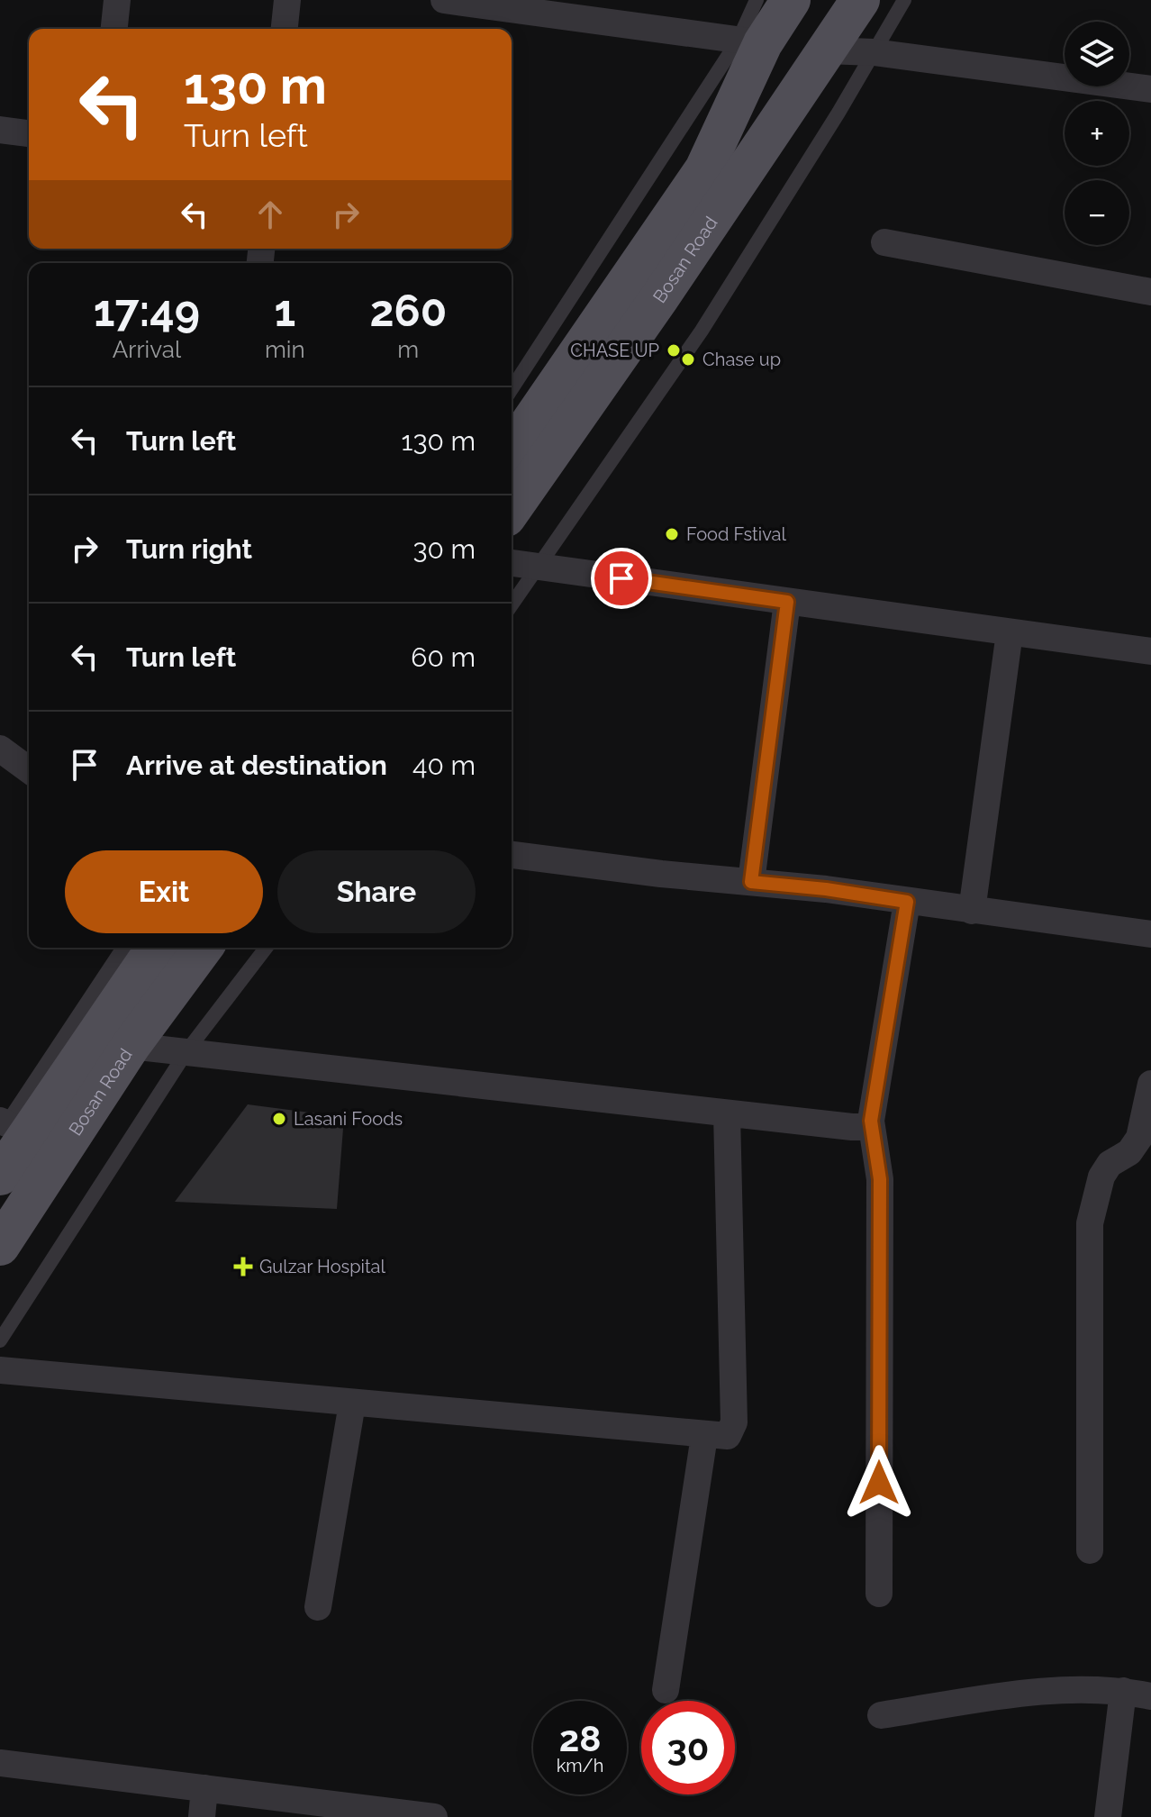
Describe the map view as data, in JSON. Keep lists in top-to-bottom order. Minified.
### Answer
{"streets":{"main road":["Bosan Road"]},"places":{"other":["CHASE UP","Chase up","Food Fstival","Lasani Foods"],"health":["Gulzar Hospital"]},"page":{"map_buttons":["+","−"],"turn":["130 m","Turn left"],"eta":["17:49","Arrival","1","min","260","m"],"list":[{"name":"Turn left","value":"130 m"},{"name":"Turn right","value":"30 m"},{"name":"Turn left","value":"60 m"},{"name":"Arrive at destination","value":"40 m"}],"buttons":["Exit","Share"],"speed":"28 km/h","limit":"30"}}
